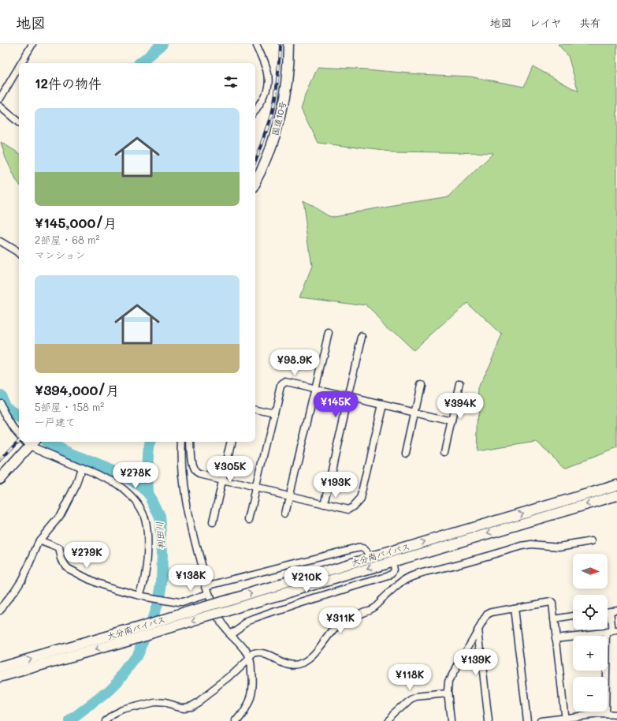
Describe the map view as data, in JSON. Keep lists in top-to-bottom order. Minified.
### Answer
{"streets":{"highway":["国道10号","大分南バイパス"]},"water":["判田川"],"north":"right","page":{"header":"地図","nav":["地図","レイヤ","共有"],"heading":"12件の物件","list":[{"name":"¥145,000/月","note":"2部屋 · 68 m² · マンション"},{"name":"¥394,000/月","note":"5部屋 · 158 m² · 一戸建て"}],"price":["¥98.9K","¥145K","¥394K","¥305K","¥278K","¥193K","¥279K","¥138K","¥210K","¥311K","¥139K","¥118K"],"map_buttons":["+","−"]}}
